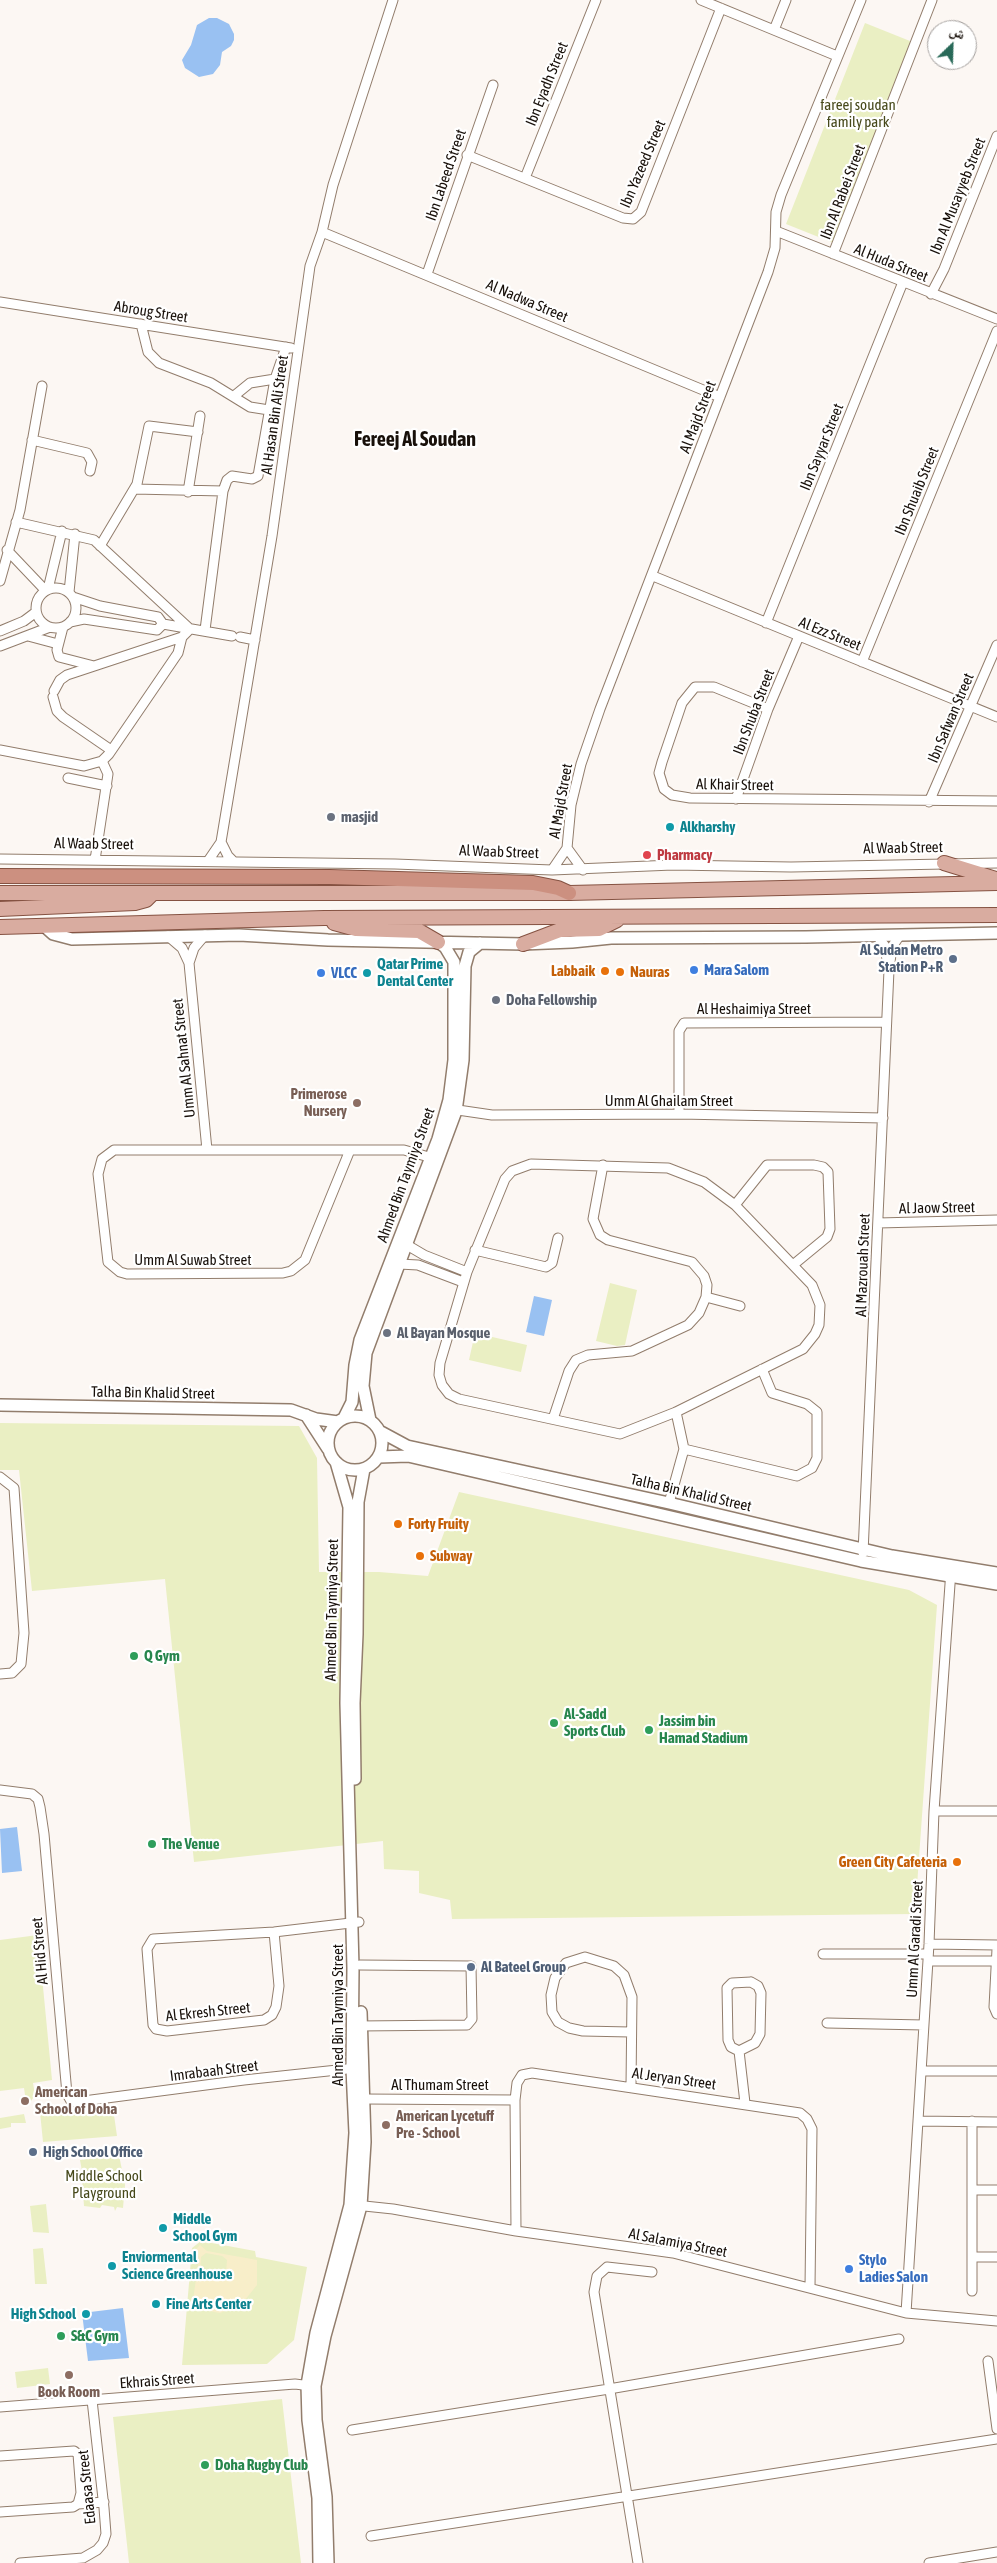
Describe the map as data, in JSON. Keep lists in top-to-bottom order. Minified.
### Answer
{"streets":{"street":["Ibn Eyadh Street","Ibn Yazeed Street","Ibn Labeed Street","Ibn Al Rabei Street","Ibn Al Musayyeb Street","Al Huda Street","Al Nadwa Street","Abroug Street","Al Hasan Bin Ali Street","Al Majd Street","Ibn Sayyar Street","Ibn Shuaib Street","Al Ezz Street","Ibn Shuba Street","Ibn Safwan Street","Al Khair Street","Al Waab Street","Al Heshaimiya Street","Umm Al Sahnat Street","Umm Al Ghailam Street","Ahmed Bin Taymiya Street","Al Jaow Street","Umm Al Suwab Street","Al Mazrouah Street","Talha Bin Khalid Street","Umm Al Garadi Street","Al Hid Street","Al Ekresh Street","Imrabaah Street","Al Jeryan Street","Al Thumam Street","Al Salamiya Street","Ekhrais Street","Edaasa Street"]},"crossings":[["Ibn Eyadh Street","Ibn Yazeed Street"],["Ibn Yazeed Street","Ibn Labeed Street"],["Ibn Labeed Street","Al Nadwa Street"],["Ibn Al Rabei Street","Al Huda Street"],["Ibn Al Musayyeb Street","Al Huda Street"],["Al Huda Street","Al Majd Street"],["Al Huda Street","Ibn Sayyar Street"],["Al Nadwa Street","Al Hasan Bin Ali Street"],["Al Nadwa Street","Al Majd Street"],["Abroug Street","Al Hasan Bin Ali Street"],["Al Hasan Bin Ali Street","Al Waab Street"],["Al Majd Street","Al Ezz Street"],["Al Majd Street","Al Waab Street"],["Ibn Sayyar Street","Al Ezz Street"],["Ibn Shuaib Street","Al Ezz Street"],["Al Ezz Street","Ibn Shuba Street"],["Al Ezz Street","Ibn Safwan Street"],["Ibn Shuba Street","Al Khair Street"],["Ibn Safwan Street","Al Khair Street"],["Al Heshaimiya Street","Umm Al Ghailam Street"],["Al Heshaimiya Street","Al Mazrouah Street"],["Umm Al Sahnat Street","Umm Al Suwab Street"],["Umm Al Ghailam Street","Ahmed Bin Taymiya Street"],["Umm Al Ghailam Street","Al Mazrouah Street"],["Ahmed Bin Taymiya Street","Umm Al Suwab Street"],["Ahmed Bin Taymiya Street","Talha Bin Khalid Street"],["Ahmed Bin Taymiya Street","Al Ekresh Street"],["Ahmed Bin Taymiya Street","Imrabaah Street"],["Ahmed Bin Taymiya Street","Al Thumam Street"],["Ahmed Bin Taymiya Street","Al Salamiya Street"],["Ahmed Bin Taymiya Street","Ekhrais Street"],["Al Jaow Street","Al Mazrouah Street"],["Al Mazrouah Street","Talha Bin Khalid Street"],["Talha Bin Khalid Street","Umm Al Garadi Street"],["Umm Al Garadi Street","Al Salamiya Street"],["Al Hid Street","Imrabaah Street"],["Al Jeryan Street","Al Thumam Street"],["Al Jeryan Street","Al Salamiya Street"],["Ekhrais Street","Edaasa Street"]],"districts":["Fereej Al Soudan"],"parks":["fareej soudan family park","Middle School Playground"],"places":["masjid","Alkharshy","Pharmacy","Al Sudan Metro Station P+R","Mara Salom","Labbaik","Nauras","VLCC","Qatar Prime Dental Center","Doha Fellowship","Primerose Nursery","Al Bayan Mosque","Forty Fruity","Subway","Q Gym","Al-Sadd Sports Club","Jassim bin Hamad Stadium","The Venue","Green City Cafeteria","Al Bateel Group","American School of Doha","American Lycetuff Pre - School","High School Office","Middle School Gym","Enviormental Science Greenhouse","Stylo Ladies Salon","Fine Arts Center","High School","S&C Gym","Book Room","Doha Rugby Club"],"north":"top right"}
